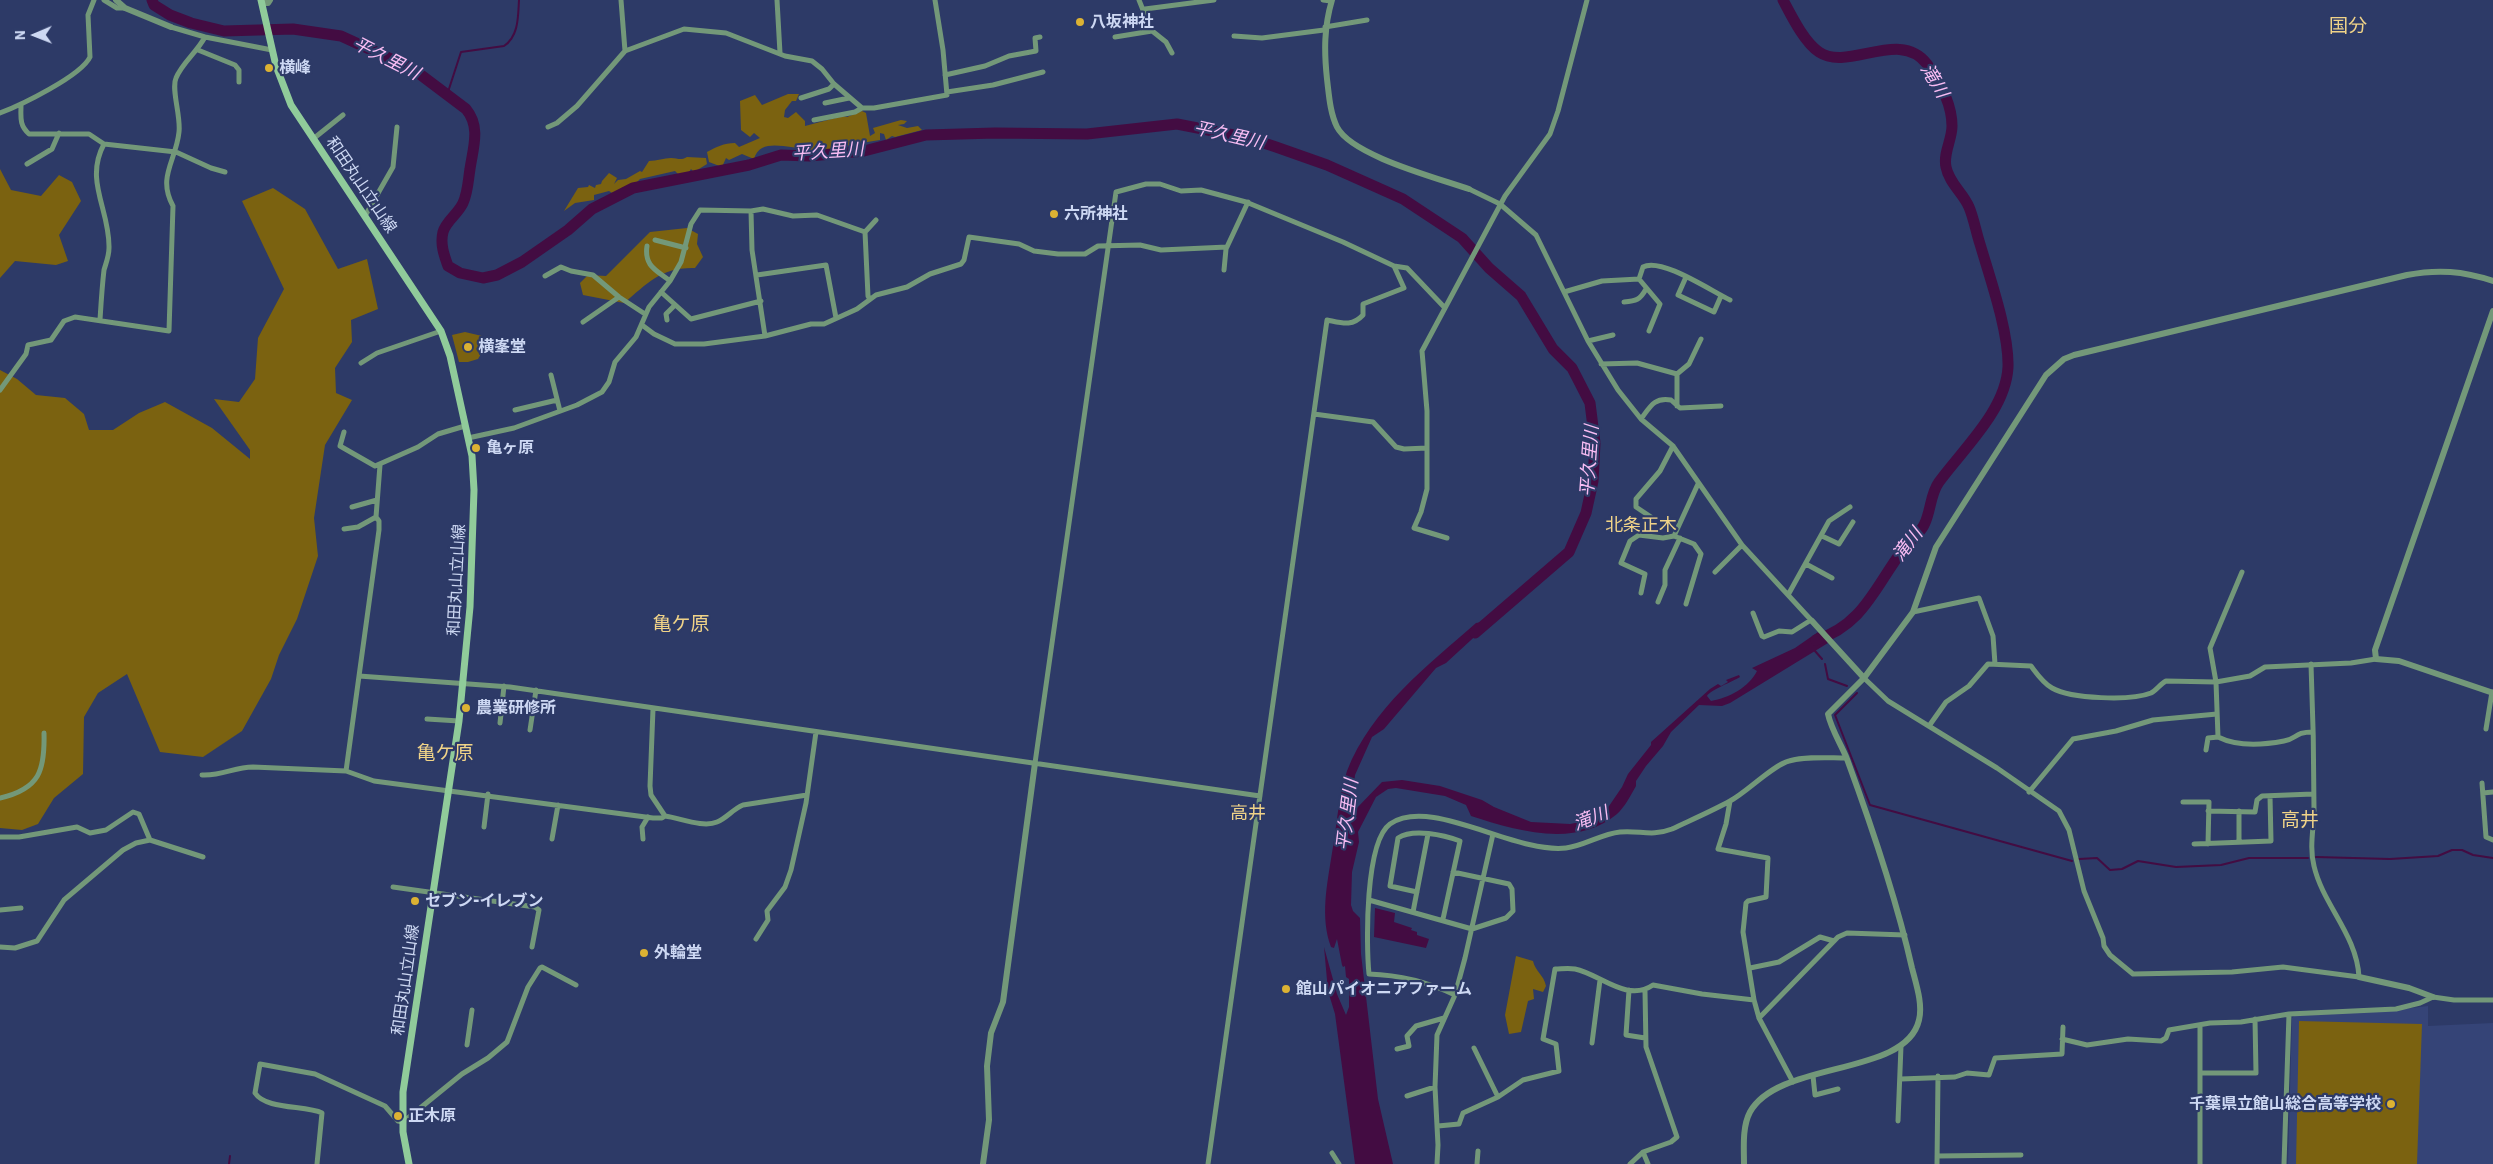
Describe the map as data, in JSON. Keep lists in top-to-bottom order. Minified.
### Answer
{"streets":{"main road":["和田丸山立山線"]},"districts":["国分","北条正木","亀ケ原","亀ケ原","高井","高井"],"water":["平久里川","滝川"],"places":["八坂神社","横峰","六所神社","横峯堂","亀ヶ原","農業研修所","セブン-イレブン","外輪堂","館山パイオニアファーム","千葉県立館山総合高等学校","正木原"],"north":"left"}
